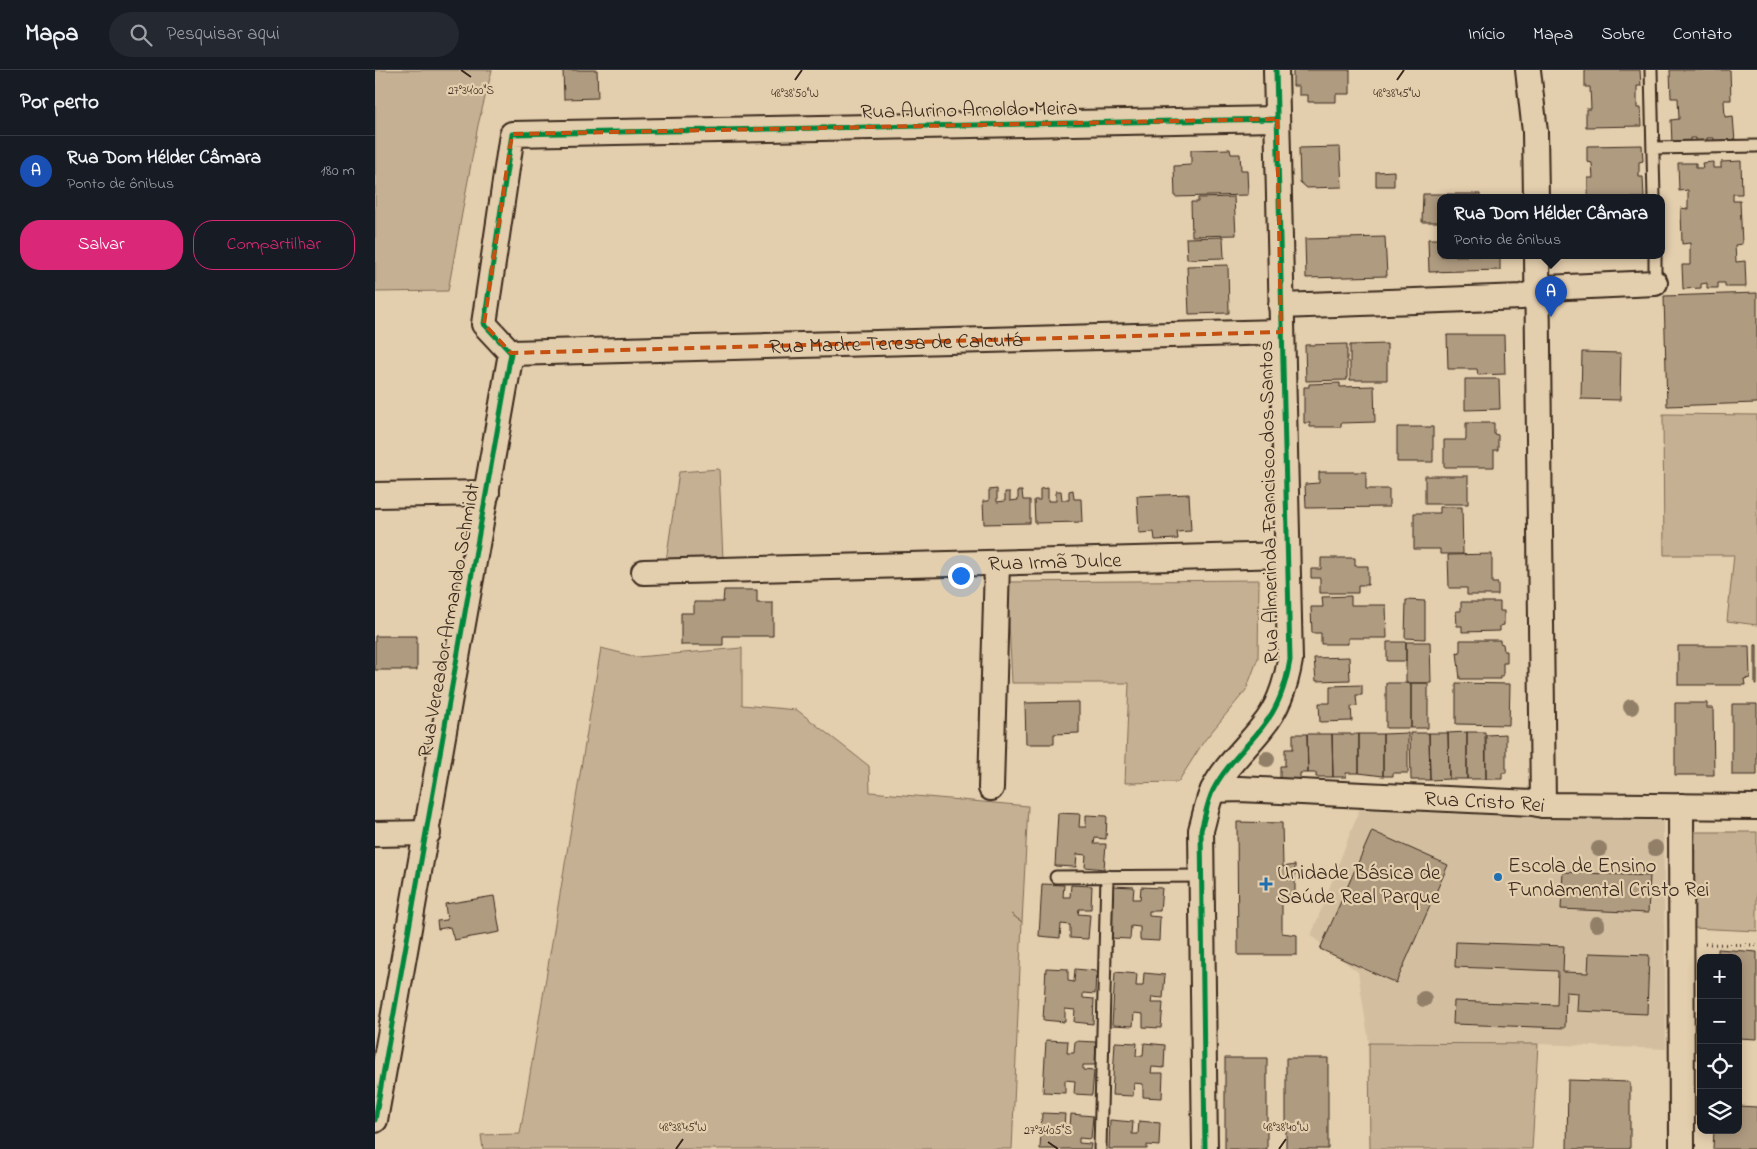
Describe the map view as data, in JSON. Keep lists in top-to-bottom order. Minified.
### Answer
{"streets":{"street":["Rua Aurino Arnoldo Meira","Rua Madre Teresa de Calcutá","Rua Almerinda Francisco dos Santos","Rua Irmã Dulce","Rua Vereador Armando Schmidt","Rua Cristo Rei"]},"crossings":[["Rua Aurino Arnoldo Meira","Rua Madre Teresa de Calcutá"],["Rua Aurino Arnoldo Meira","Rua Almerinda Francisco dos Santos"],["Rua Aurino Arnoldo Meira","Rua Vereador Armando Schmidt"],["Rua Madre Teresa de Calcutá","Rua Almerinda Francisco dos Santos"],["Rua Madre Teresa de Calcutá","Rua Vereador Armando Schmidt"],["Rua Almerinda Francisco dos Santos","Rua Irmã Dulce"],["Rua Almerinda Francisco dos Santos","Rua Cristo Rei"]],"places":{"other":["Escola de Ensino Fundamental Cristo Rei"],"health":["Unidade Básica de Saúde Real Parque"]},"page":{"header":"Mapa","search":"Pesquisar aqui","nav":["Início","Mapa","Sobre","Contato"],"heading":"Por perto","list":[{"mark":"A","name":"Rua Dom Hélder Câmara","note":"Ponto de ônibus","value":"180 m"}],"popup":["Rua Dom Hélder Câmara","Ponto de ônibus"],"buttons":["Salvar","Compartilhar"],"pins":"A","map_buttons":["+","−"]},"coordinates":["27°34'00\"S","48°38'50\"W","48°38'45\"W","48°38'40\"W","27°34'05\"S"]}
